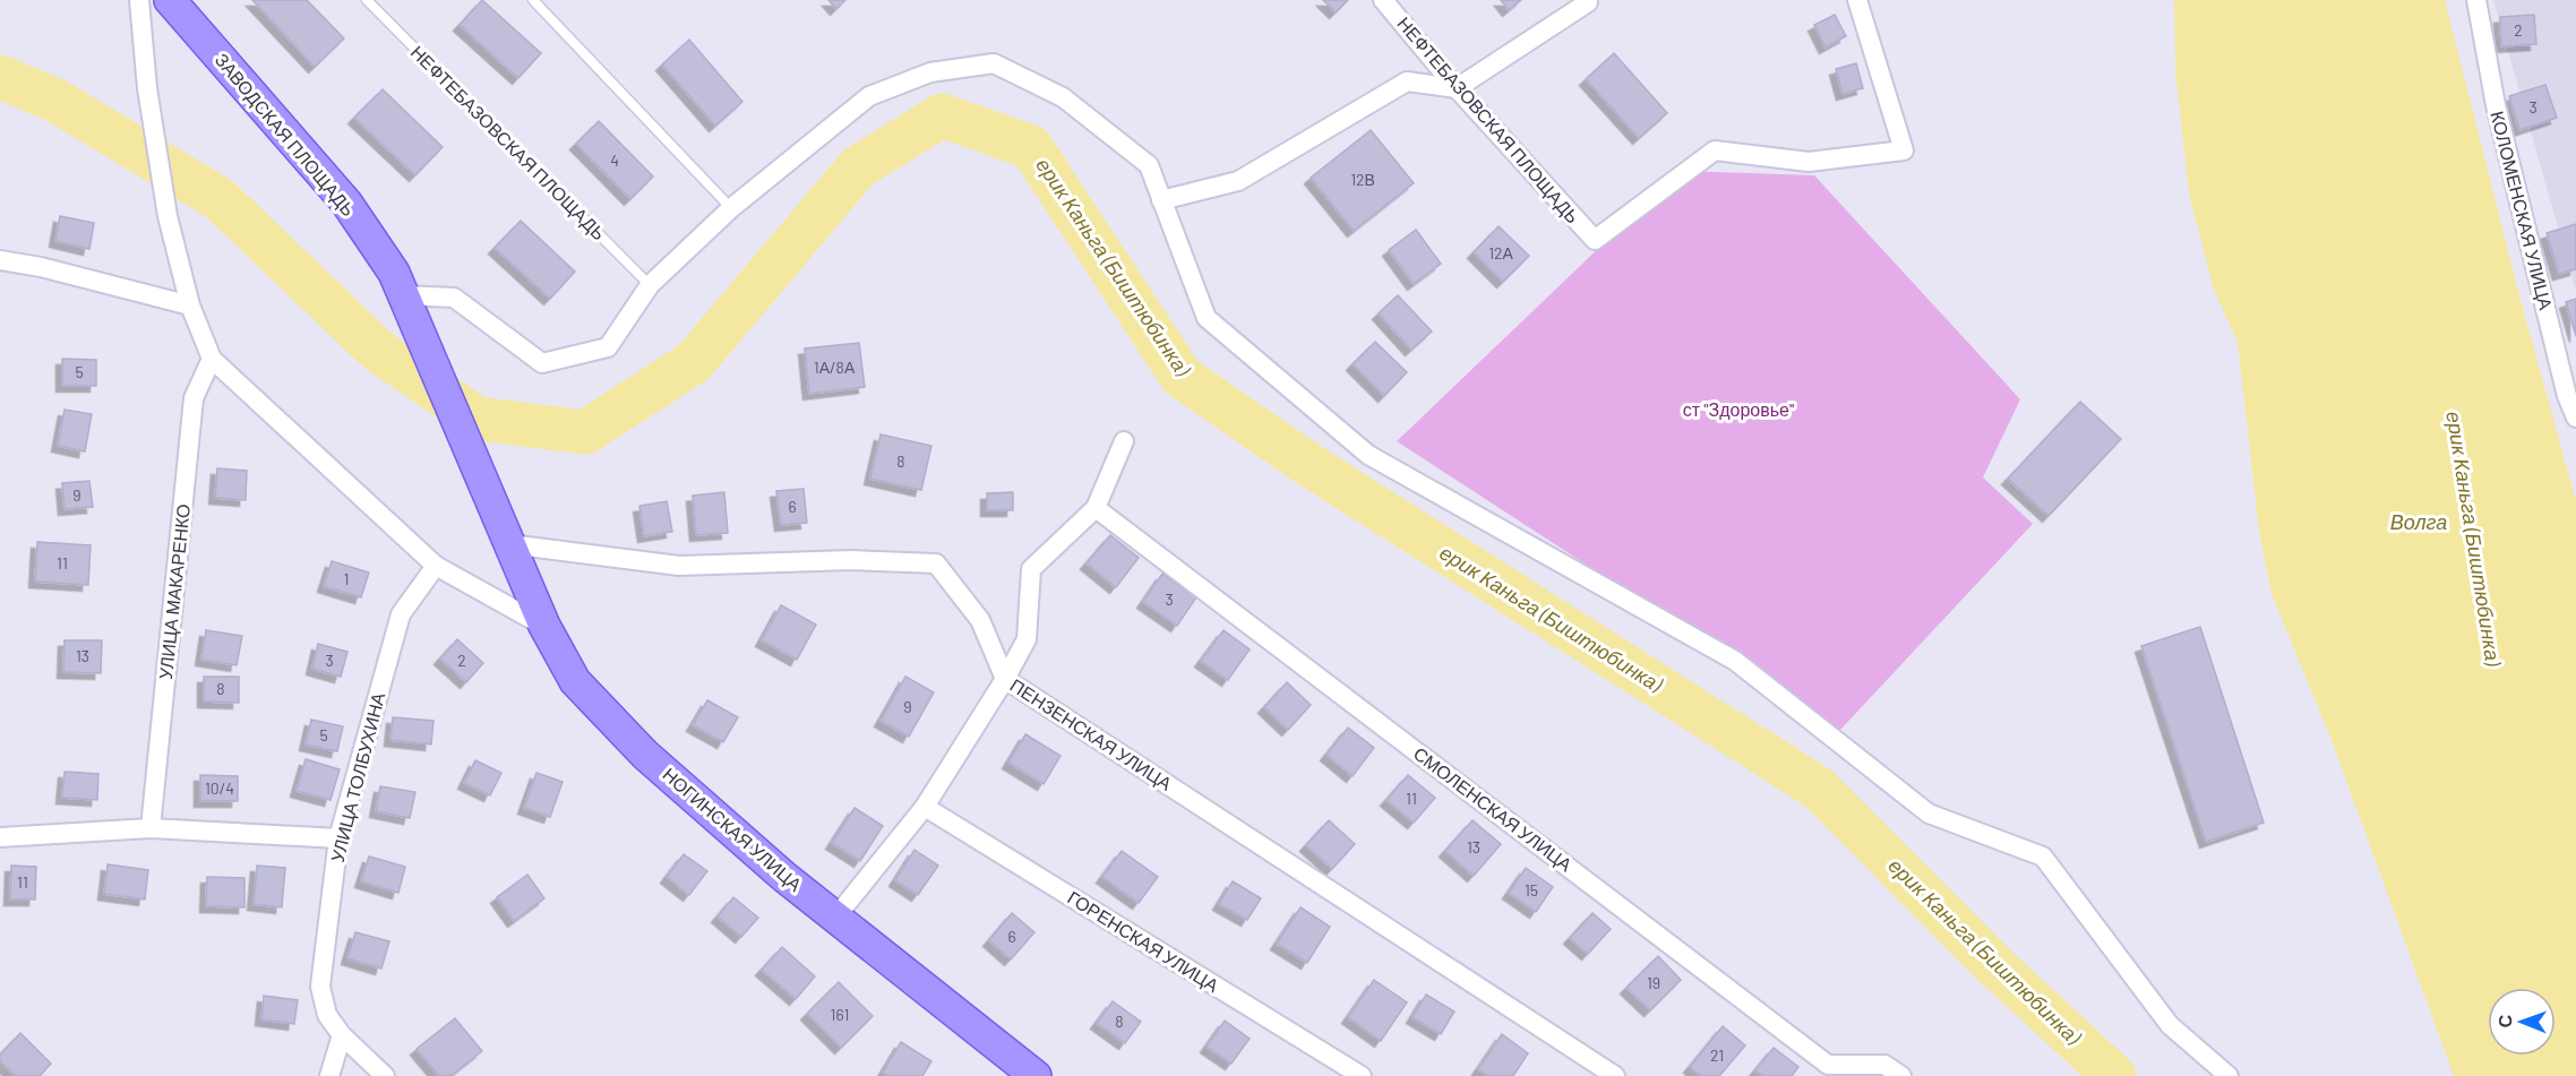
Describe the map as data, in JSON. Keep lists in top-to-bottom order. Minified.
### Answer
{"streets":{"main road":["ЗАВОДСКАЯ ПЛОЩАДЬ","НОГИНСКАЯ УЛИЦА"],"street":["НЕФТЕБАЗОВСКАЯ ПЛОЩАДЬ","КОЛОМЕНСКАЯ УЛИЦА","УЛИЦА МАКАРЕНКО","ПЕНЗЕНСКАЯ УЛИЦА","УЛИЦА ТОЛБУХИНА","СМОЛЕНСКАЯ УЛИЦА","ГОРЕНСКАЯ УЛИЦА"]},"crossings":[["ЗАВОДСКАЯ ПЛОЩАДЬ","ПЕНЗЕНСКАЯ УЛИЦА"],["ЗАВОДСКАЯ ПЛОЩАДЬ","НОГИНСКАЯ УЛИЦА"],["ПЕНЗЕНСКАЯ УЛИЦА","НОГИНСКАЯ УЛИЦА"]],"water":["ерик Каньга (Биштюбинка)","Волга"],"parks":["ст \"Здоровье\""],"house_numbers":["2","3","4","12В","12А","1А/8А","5","8","9","6","11","1","3","13","3","2","8","9","5","10/4","11","13","11","15","6","19","161","8","21"],"north":"left"}
